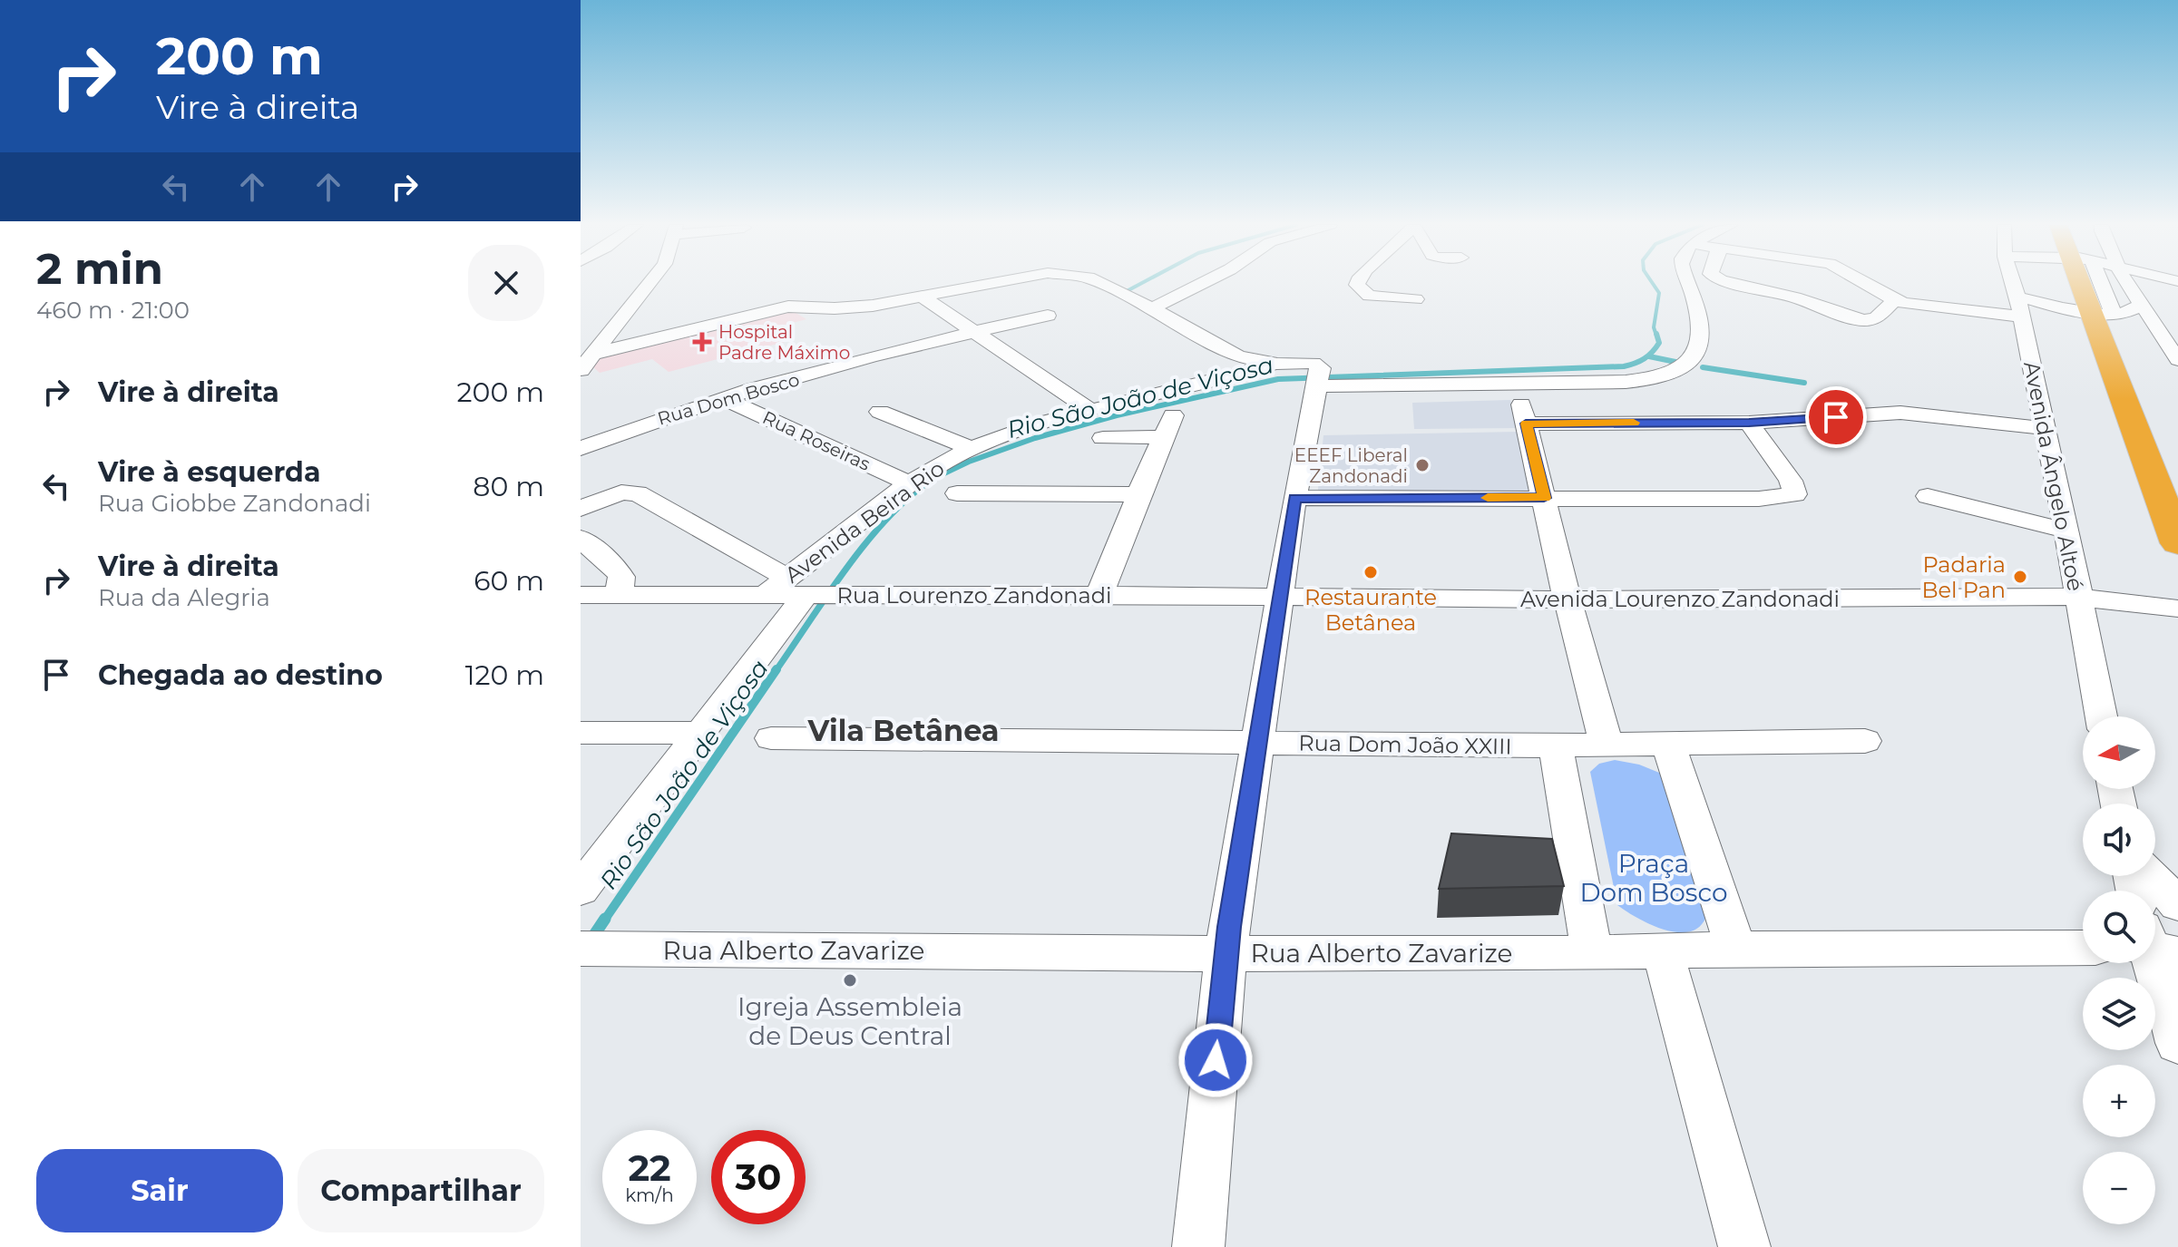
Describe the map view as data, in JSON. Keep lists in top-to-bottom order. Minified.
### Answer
{"streets":{"street":["Rua Dom Bosco","Rua Roseiras","Avenida Ângelo Altoé","Avenida Beira Rio","Rua Lourenzo Zandonadi","Avenida Lourenzo Zandonadi","Rua Dom João XXIII","Rua Alberto Zavarize"]},"crossings":[["Rua Dom Bosco","Rua Roseiras"],["Rua Roseiras","Avenida Beira Rio"],["Avenida Ângelo Altoé","Avenida Lourenzo Zandonadi"],["Avenida Beira Rio","Rua Lourenzo Zandonadi"],["Rua Lourenzo Zandonadi","Avenida Lourenzo Zandonadi"]],"districts":["Vila Betânea"],"water":["Rio São João de Viçosa"],"parks":["Praça Dom Bosco"],"places":{"health":["Hospital Padre Máximo"],"other":["EEEF Liberal Zandonadi","Restaurante Betânea","Padaria Bel Pan","Igreja Assembleia de Deus Central"]},"north":"left","page":{"turn":["200 m","Vire à direita"],"heading":["2 min","460 m · 21:00"],"list":[{"name":"Vire à direita","value":"200 m"},{"name":"Vire à esquerda","note":"Rua Giobbe Zandonadi","value":"80 m"},{"name":"Vire à direita","note":"Rua da Alegria","value":"60 m"},{"name":"Chegada ao destino","value":"120 m"}],"map_buttons":["+","−"],"speed":"22 km/h","limit":"30","buttons":["Sair","Compartilhar"]}}
